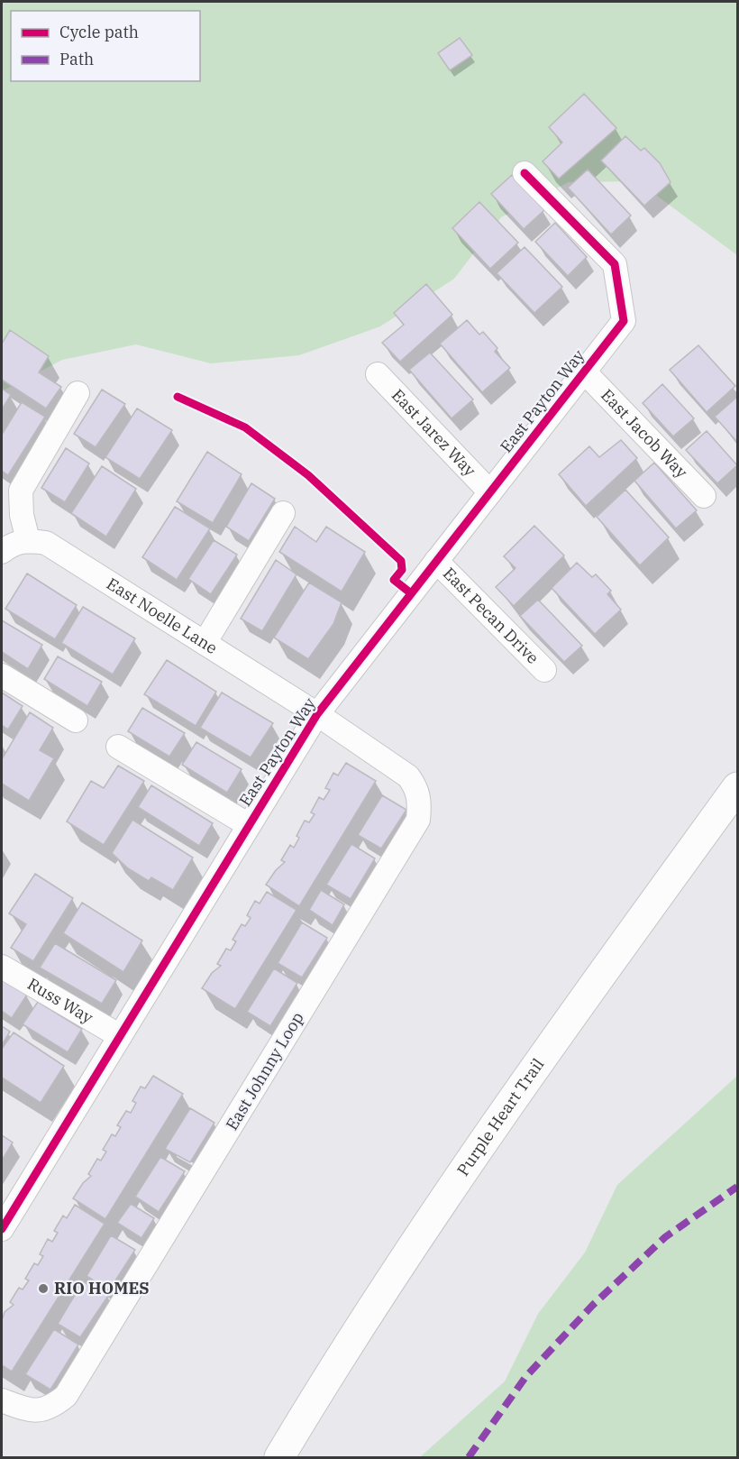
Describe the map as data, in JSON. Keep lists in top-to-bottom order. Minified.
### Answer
{"streets":{"highway":["Purple Heart Trail"],"street":["East Payton Way","East Jarez Way","East Jacob Way","East Pecan Drive","East Noelle Lane","Russ Way","East Johnny Loop"]},"crossings":[["East Payton Way","East Jarez Way"],["East Payton Way","East Jacob Way"],["East Payton Way","East Pecan Drive"],["East Payton Way","East Noelle Lane"],["East Payton Way","Russ Way"],["East Payton Way","East Johnny Loop"],["East Noelle Lane","East Johnny Loop"]],"places":["RIO HOMES"],"legend":["Cycle path","Path"]}
